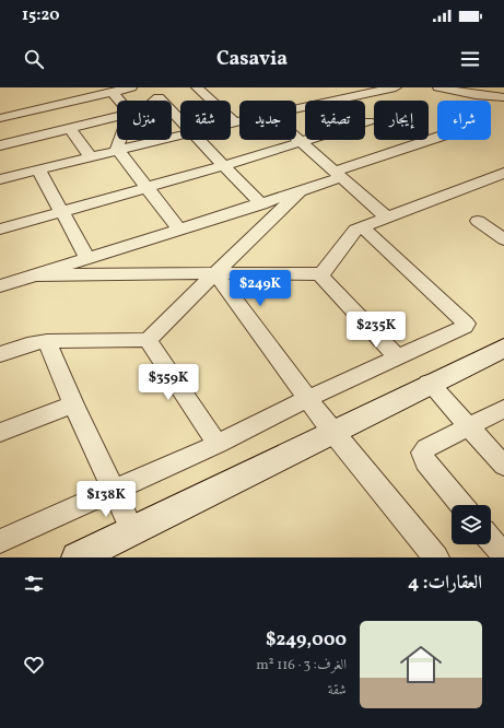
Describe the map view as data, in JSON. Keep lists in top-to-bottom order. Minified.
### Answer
{"page":{"status":"15:20","header":"Casavia","chip":["شراء","إيجار","تصفية","جديد","شقة","منزل"],"price":["$249K","$235K","$359K","$138K"],"heading":"العقارات: 4","list":[{"name":"$249,000","note":"الغرف: 3 · 116 m² · شقة"}]}}
